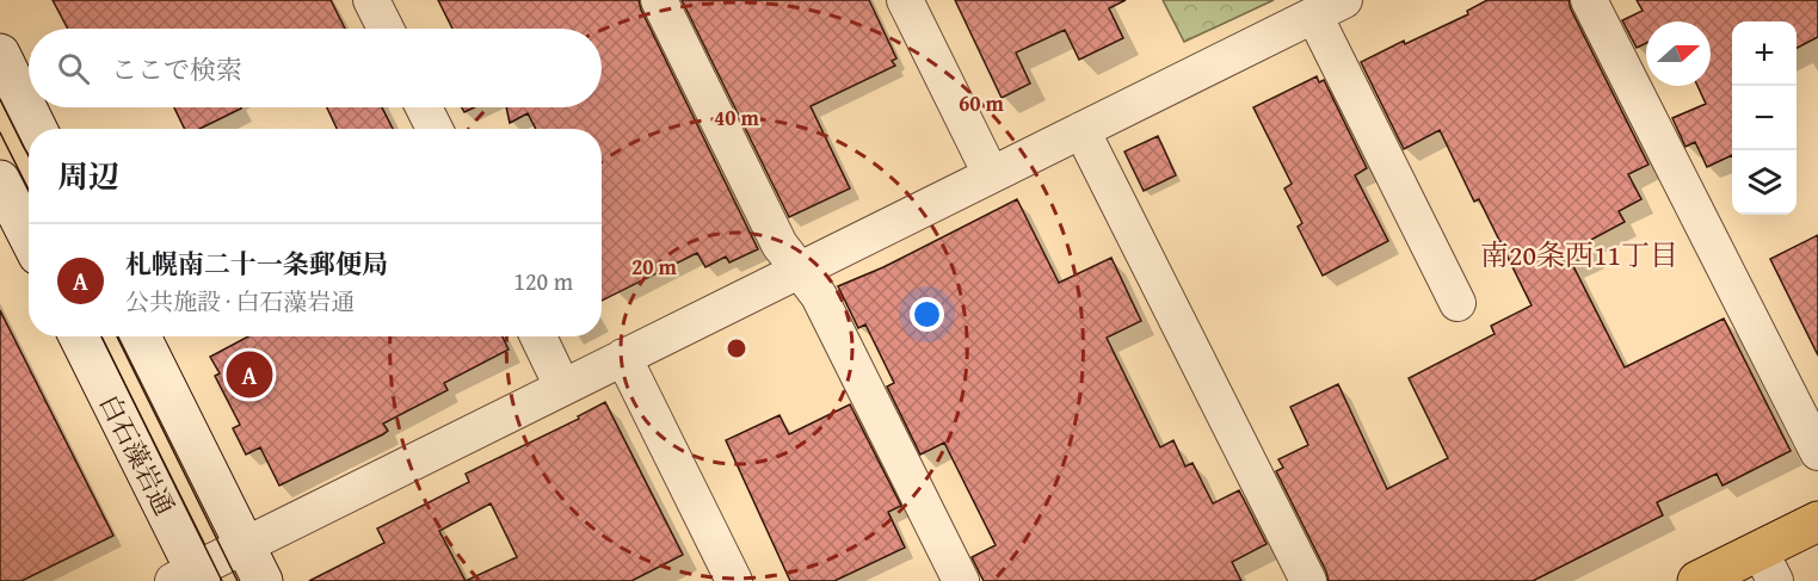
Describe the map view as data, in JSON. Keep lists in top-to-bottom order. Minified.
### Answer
{"streets":{"main road":["白石藻岩通"]},"districts":["南20条西11丁目"],"north":"right","page":{"map_buttons":["+","−"],"search":"ここで検索","heading":"周辺","list":[{"mark":"A","name":"札幌南二十一条郵便局","note":"公共施設 · 白石藻岩通","value":"120 m"}],"pins":"A"},"rings":["60 m","40 m","20 m"]}
